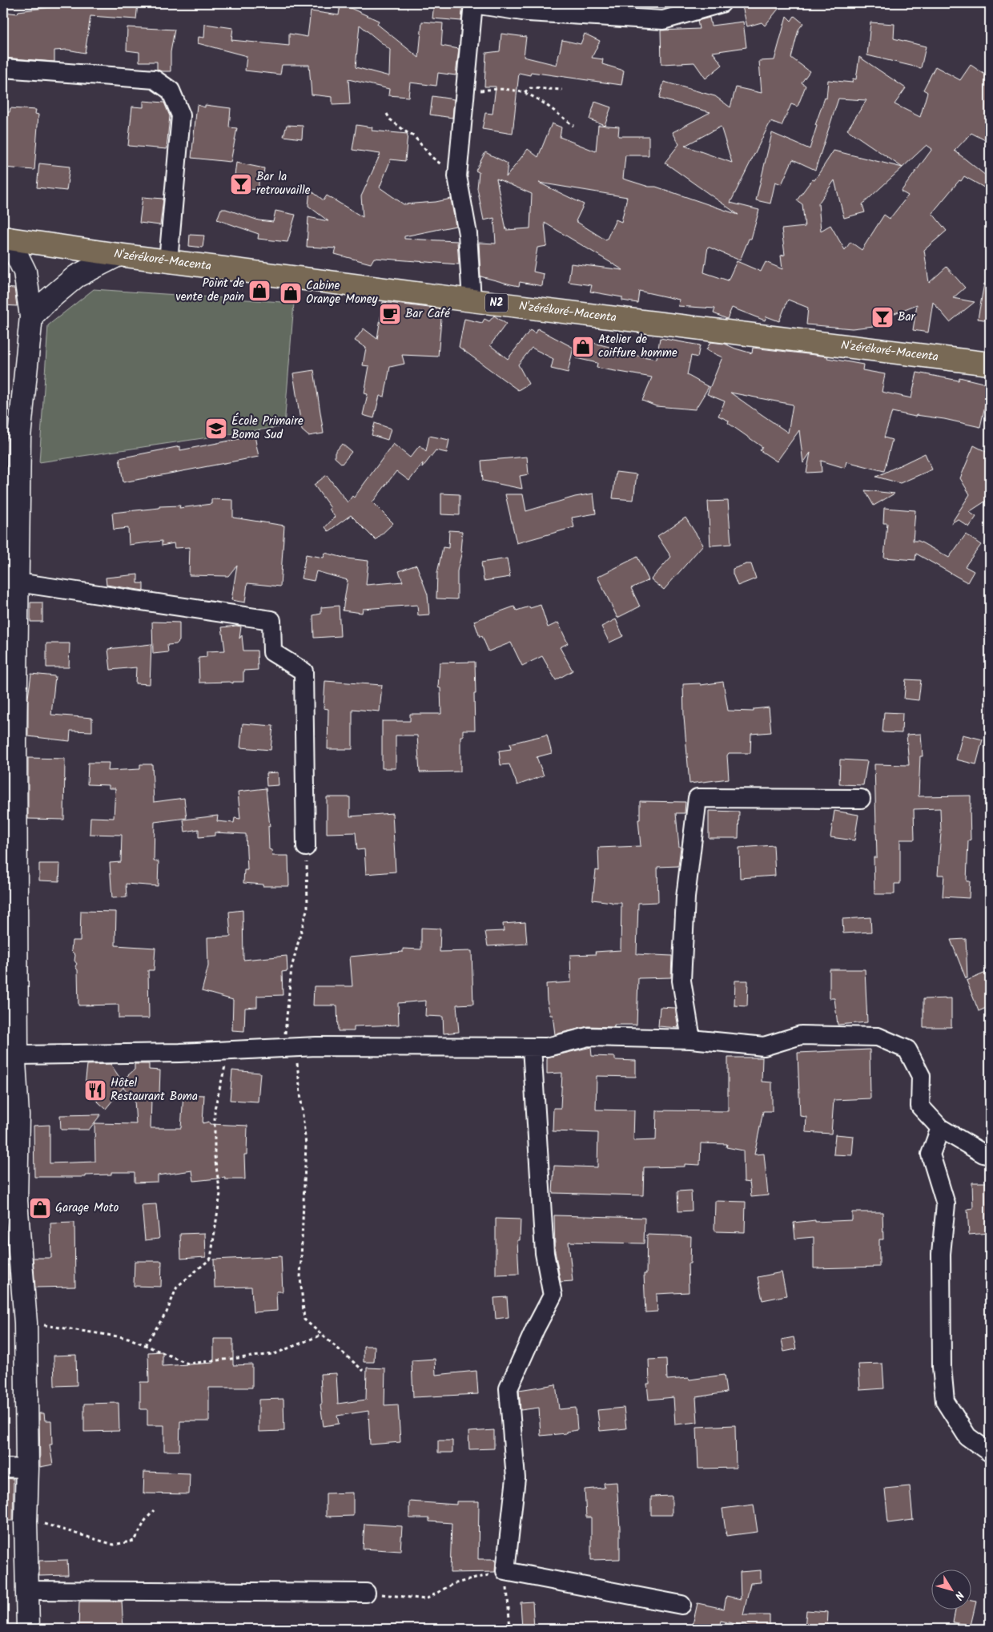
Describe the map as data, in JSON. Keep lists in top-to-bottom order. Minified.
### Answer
{"streets":{"highway":["N'zérékoré-Macenta","N2"]},"places":{"bar":["Bar la retrouvaille","Bar"],"shop":["Point de vente de pain","Cabine Orange Money","Atelier de coiffure homme","Garage Moto"],"cafe":["Bar Café"],"school or university":["École Primaire Boma Sud"],"restaurant":["Hôtel Restaurant Boma"]},"north":"bottom right"}
